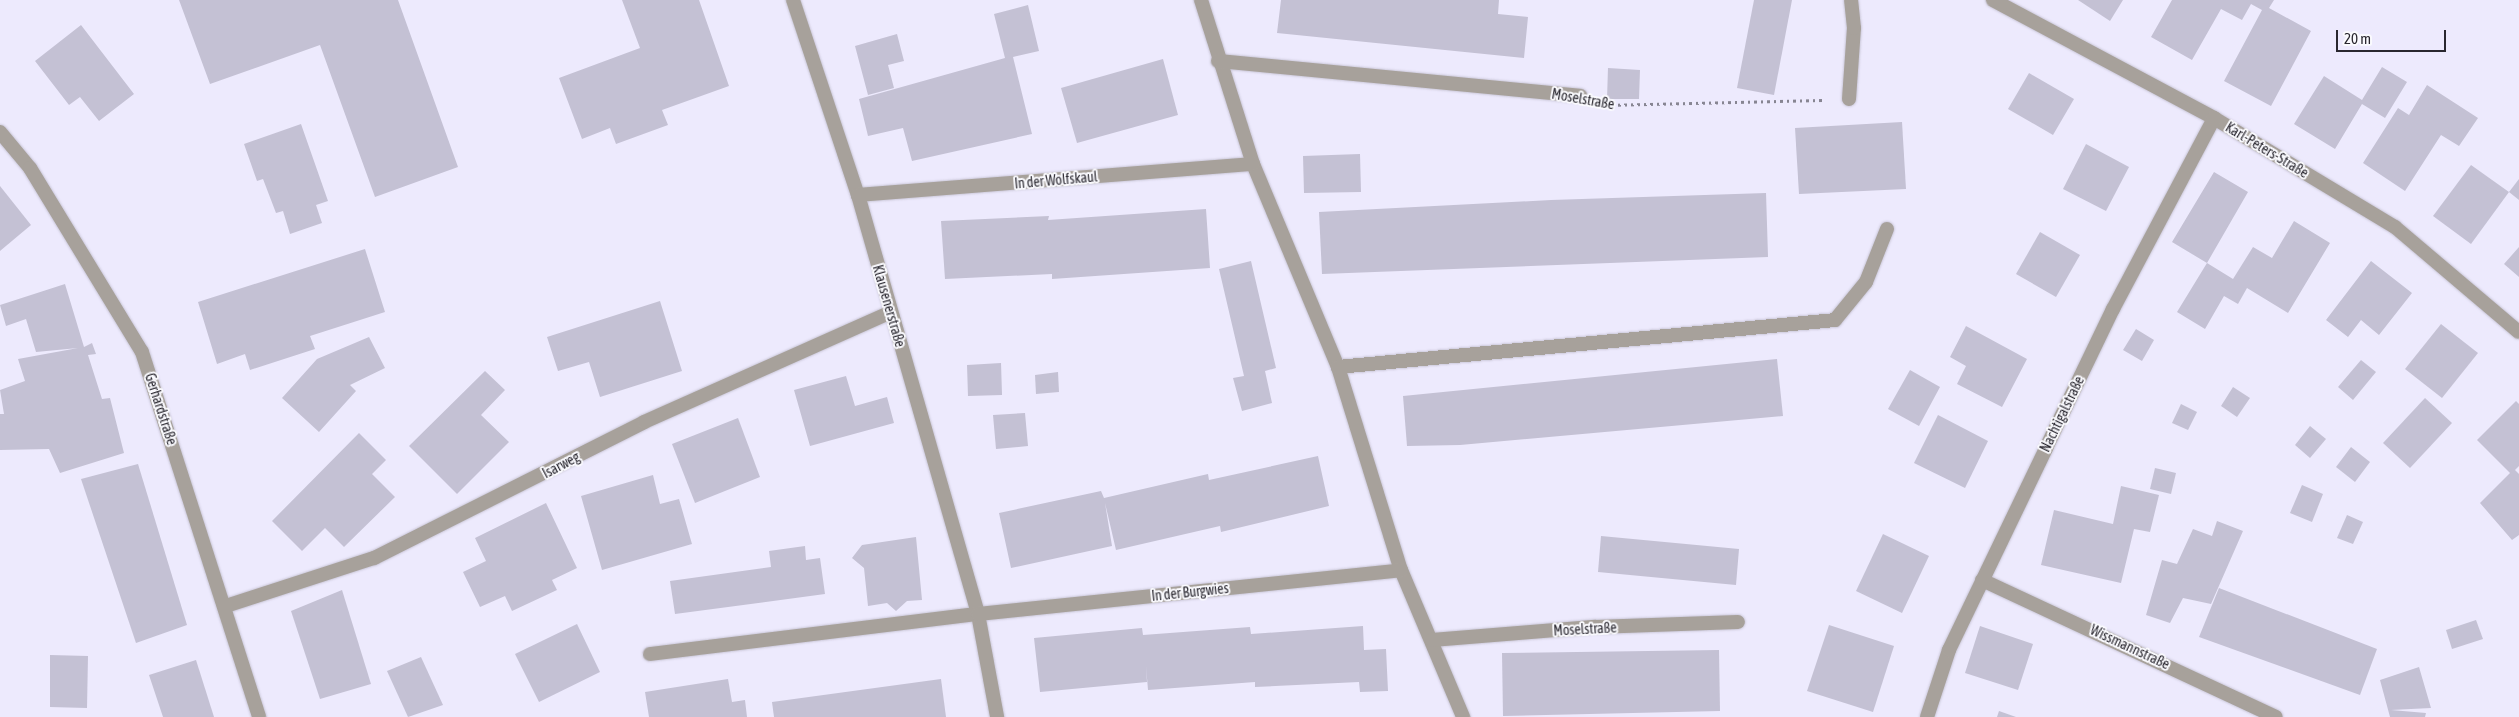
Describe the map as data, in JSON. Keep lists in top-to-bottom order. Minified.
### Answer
{"streets":{"street":["Moselstraße","Karl-Peters-Straße","In der Wolfskaul","Klausenerstraße","Gerhardstraße","Nachtigalstraße","Isarweg","In der Burgwies","Wissmannstraße"]},"crossings":[["Karl-Peters-Straße","Nachtigalstraße"],["In der Wolfskaul","Klausenerstraße"],["Klausenerstraße","Isarweg"],["Klausenerstraße","In der Burgwies"],["Gerhardstraße","Isarweg"],["Nachtigalstraße","Wissmannstraße"]],"scale_bar":"20 m"}
